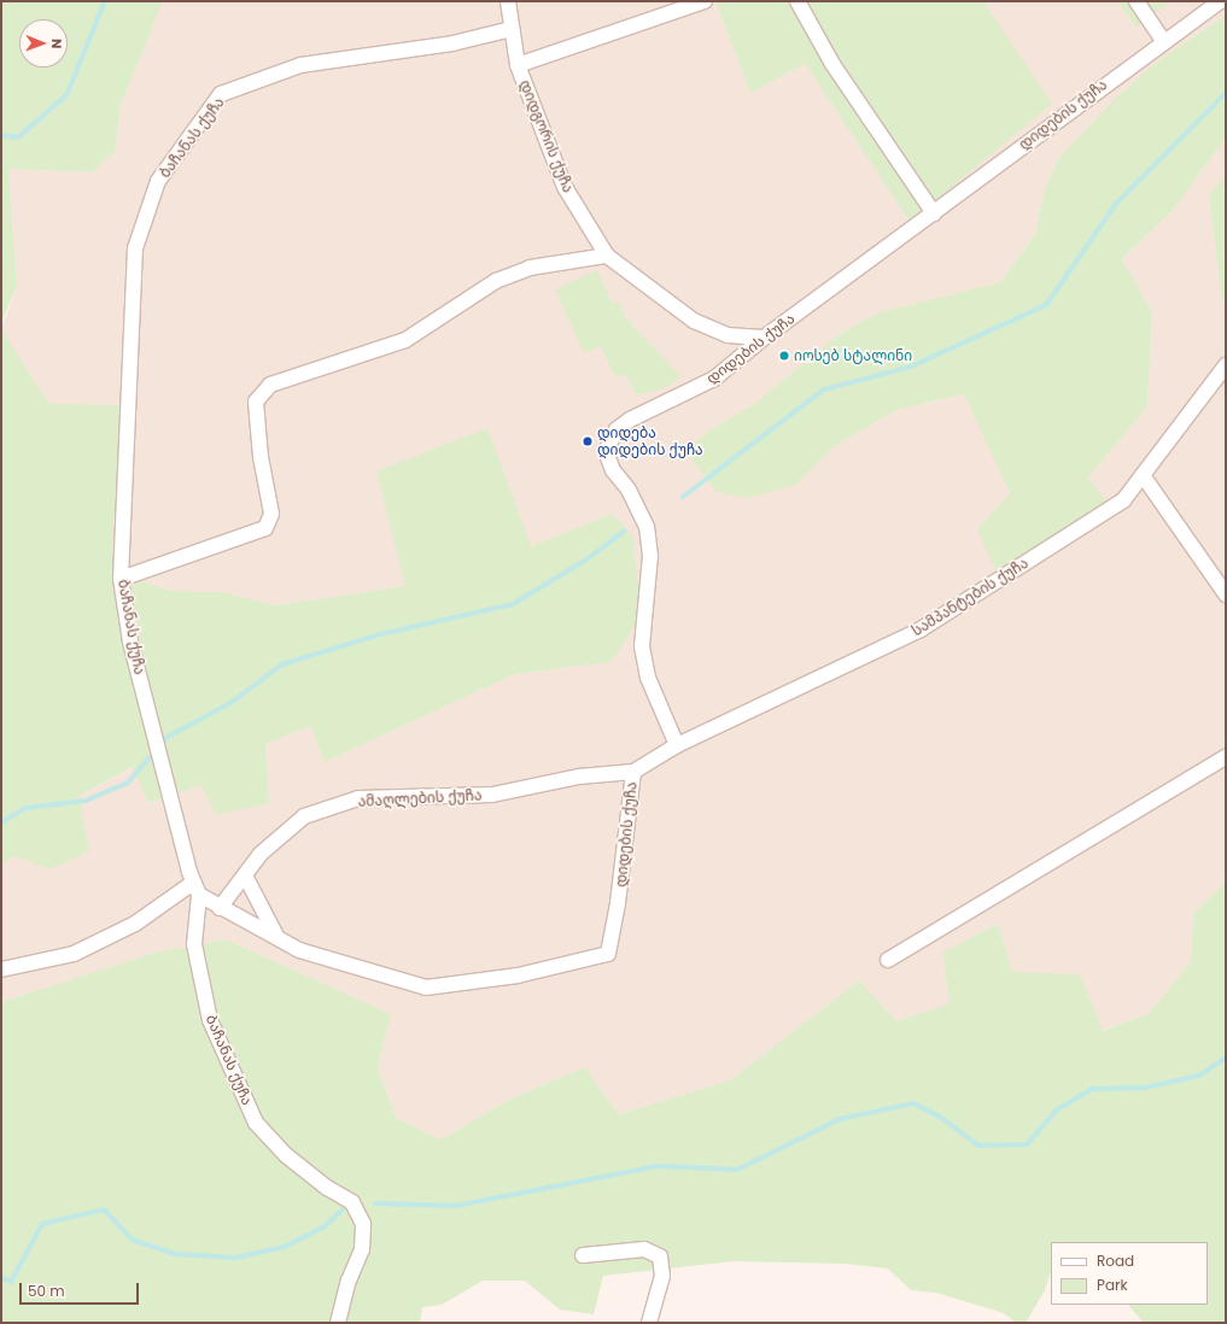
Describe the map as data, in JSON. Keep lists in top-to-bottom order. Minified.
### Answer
{"streets":{"street":["დიდების ქუჩა","დიდგორის ქუჩა","ბაჩანას ქუჩა","სამპანტების ქუჩა","ამაღლების ქუჩა"]},"crossings":[["დიდების ქუჩა","დიდგორის ქუჩა"],["დიდების ქუჩა","სამპანტების ქუჩა"],["დიდების ქუჩა","ამაღლების ქუჩა"],["დიდგორის ქუჩა","ბაჩანას ქუჩა"]],"places":["იოსებ სტალინი","დიდება დიდების ქუჩა"],"legend":["Road","Park"],"scale_bar":"50 m","north":"right"}
